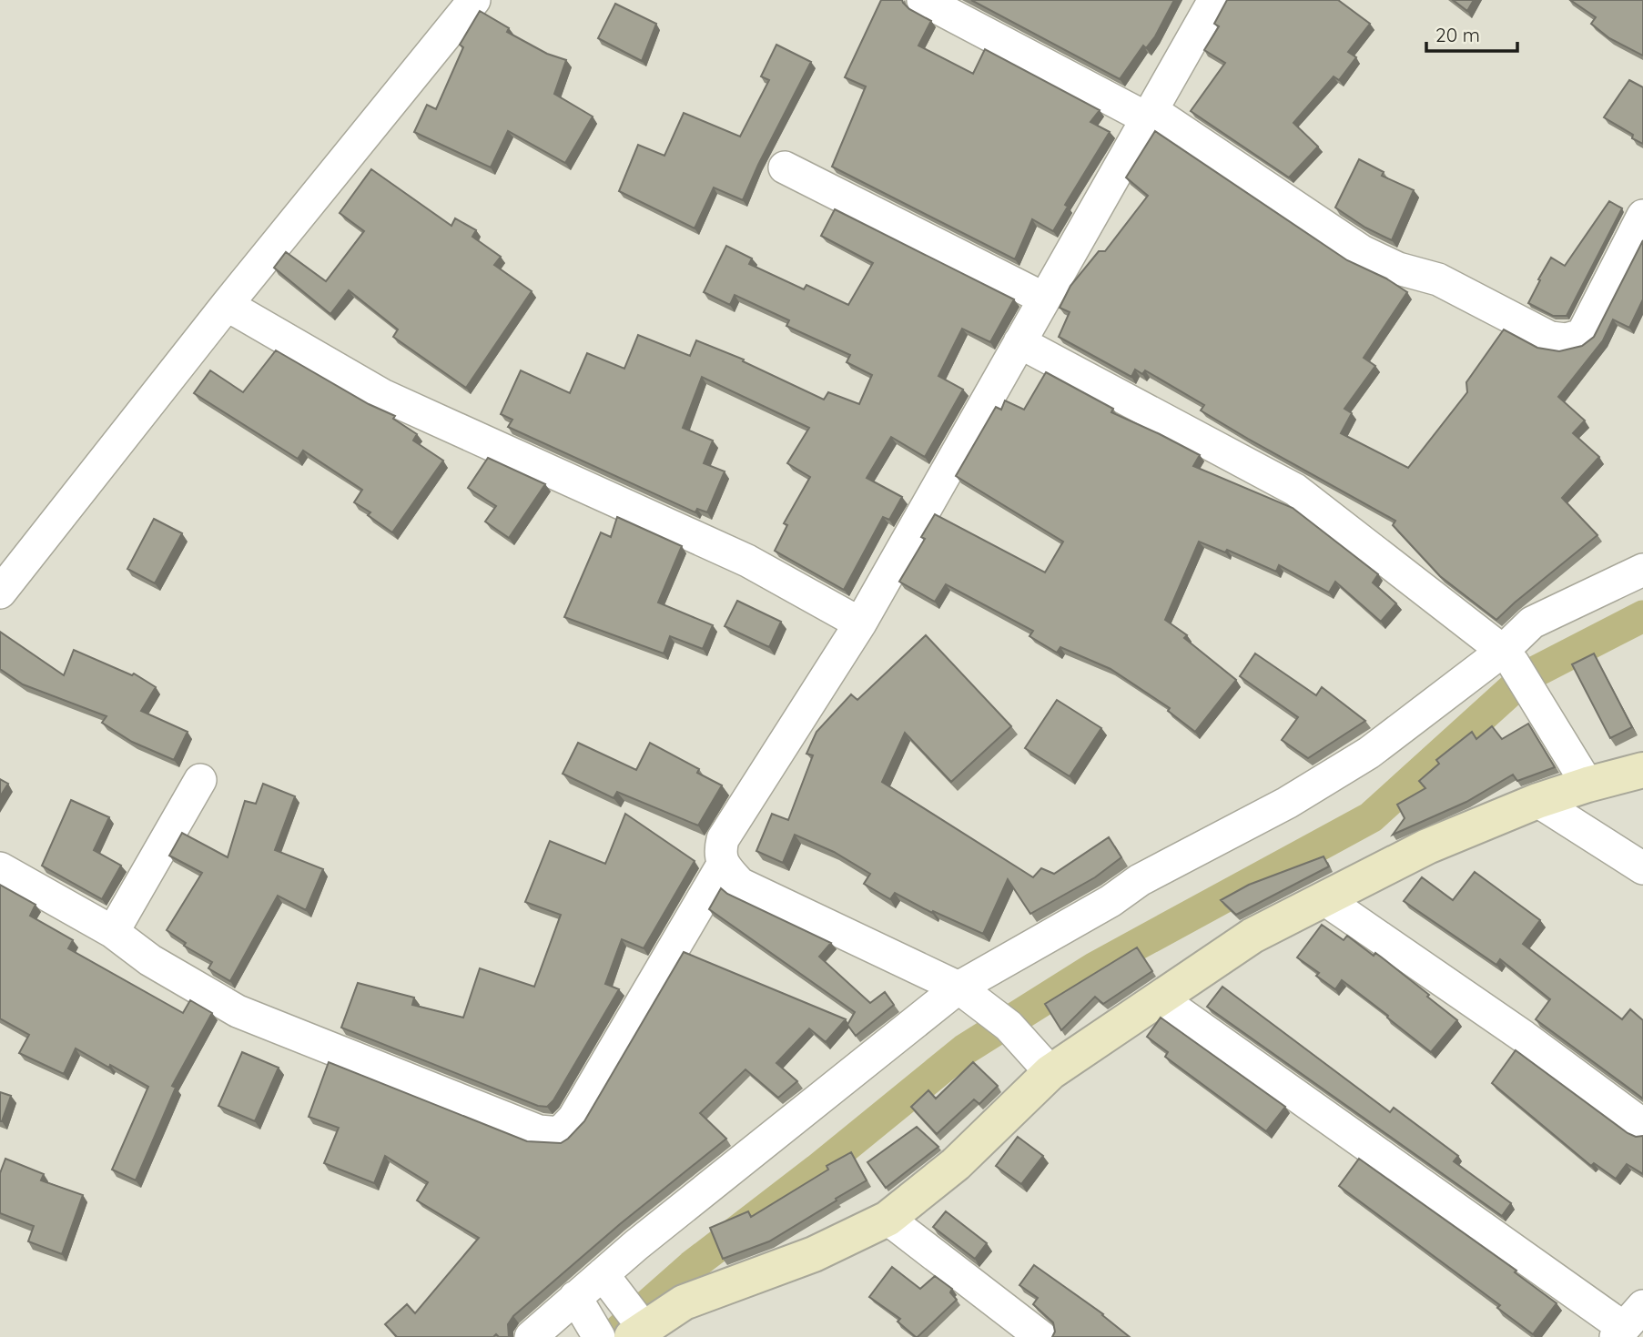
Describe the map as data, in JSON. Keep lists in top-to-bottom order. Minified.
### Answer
{"scale_bar":"20 m"}
